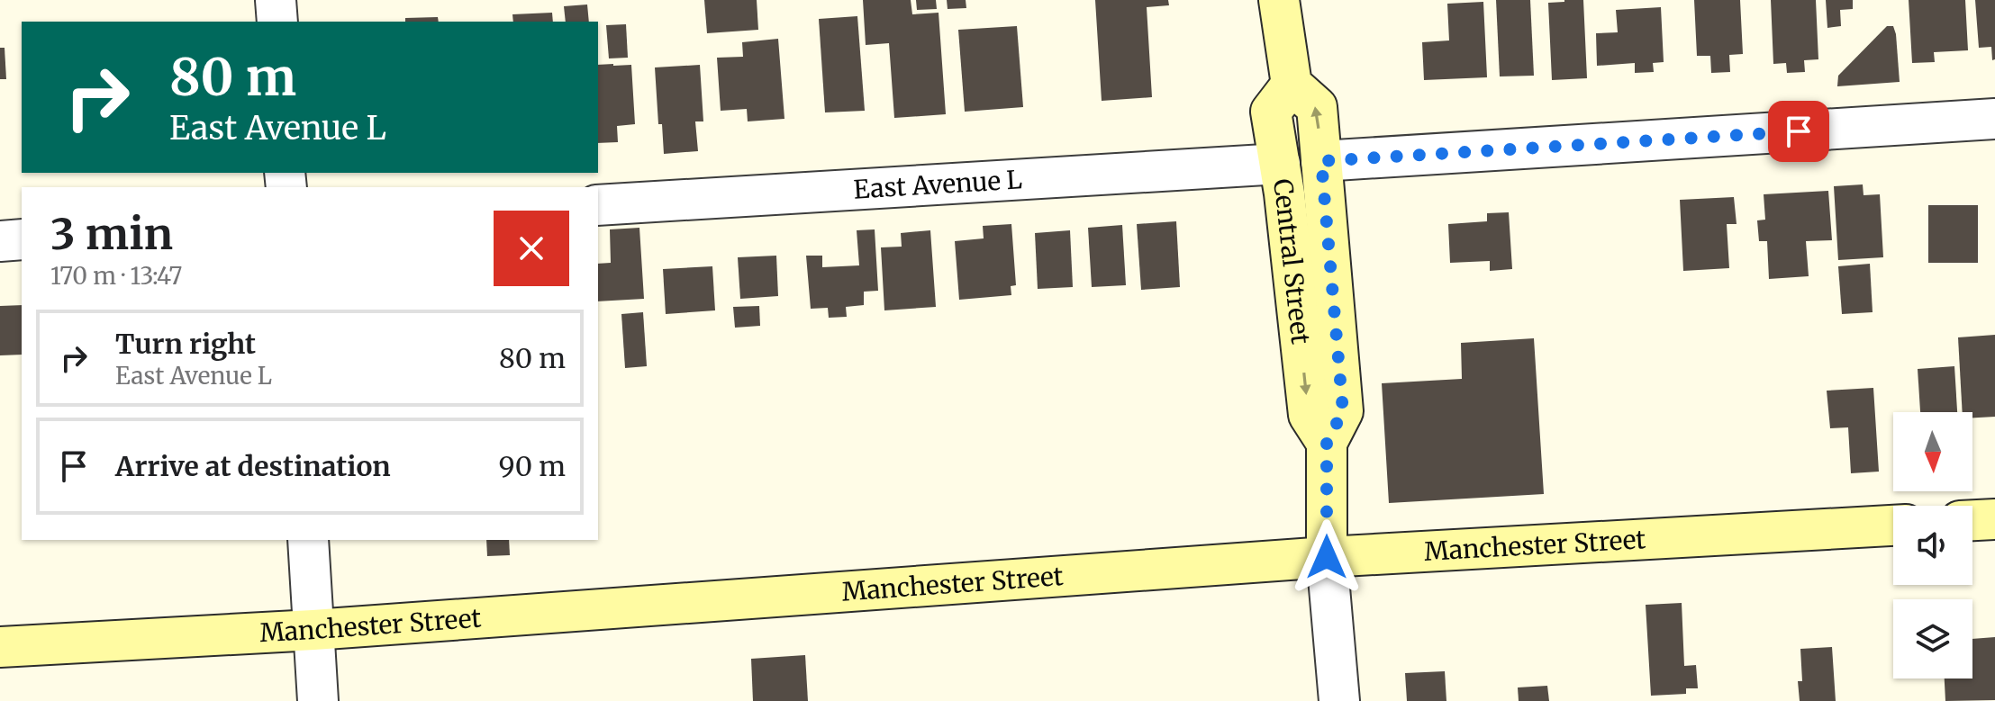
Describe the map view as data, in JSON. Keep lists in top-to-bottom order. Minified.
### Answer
{"streets":{"main road":["Central Street","Manchester Street"],"street":["East Avenue L"]},"crossings":[["East Avenue L","Central Street"],["Central Street","Manchester Street"]],"north":"bottom","page":{"turn":["80 m","East Avenue L"],"heading":["3 min","170 m · 13:47"],"list":[{"name":"Turn right","note":"East Avenue L","value":"80 m"},{"name":"Arrive at destination","value":"90 m"}]}}
